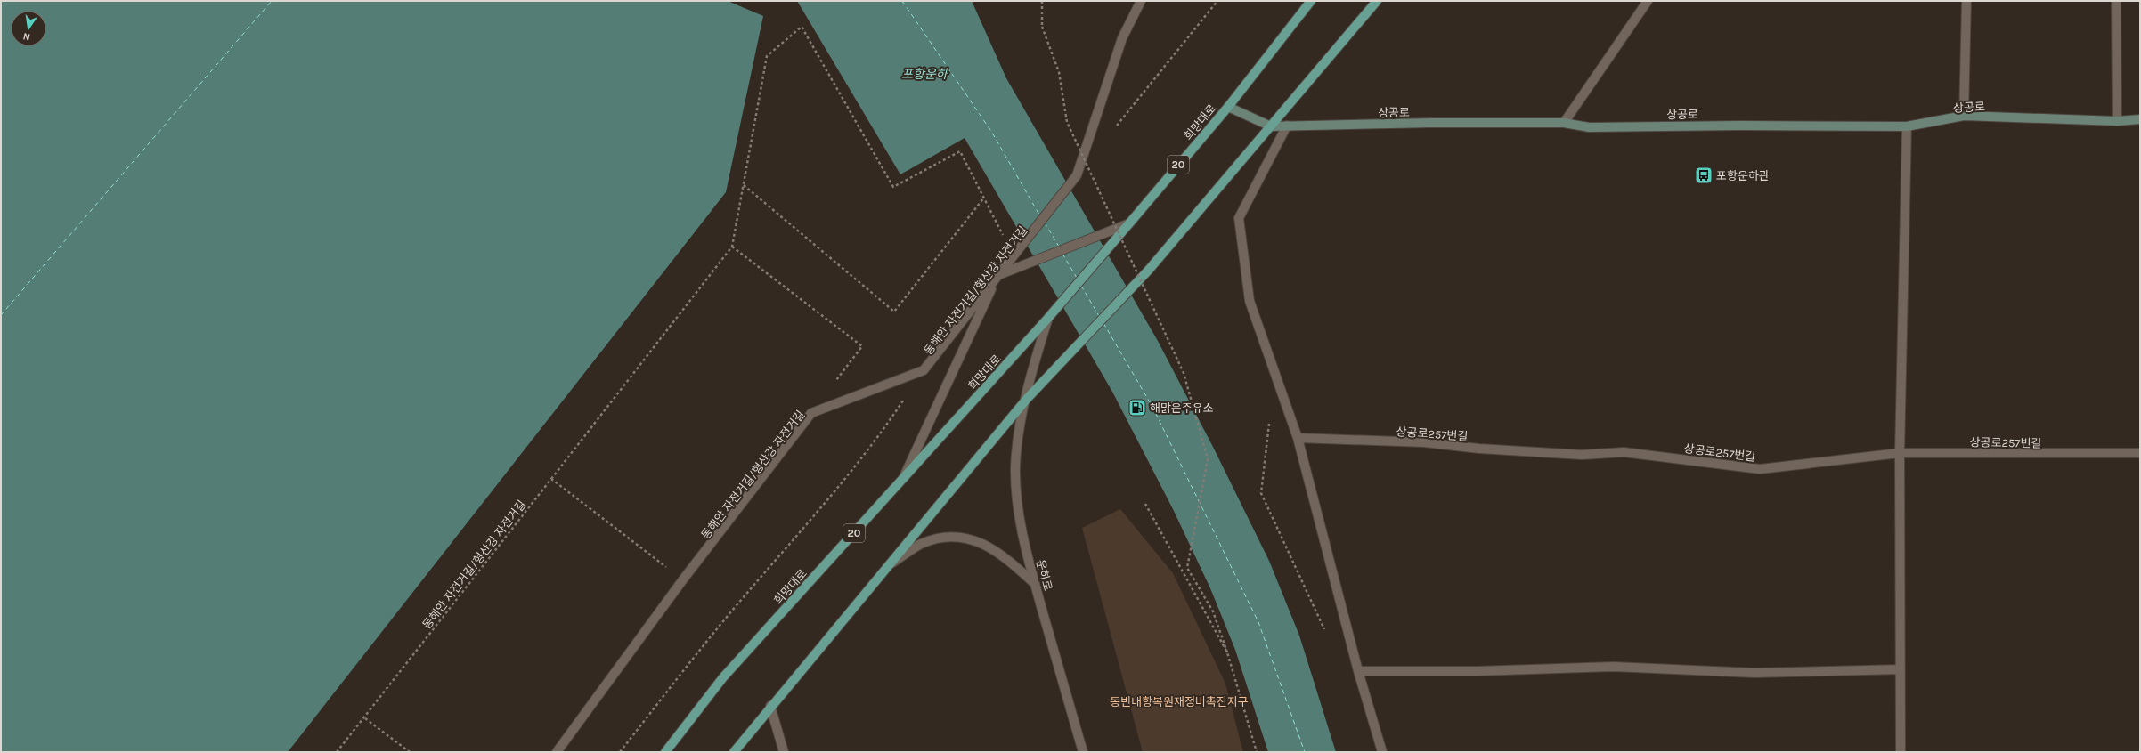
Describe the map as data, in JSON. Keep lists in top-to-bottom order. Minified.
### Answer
{"streets":{"main road":["상공로","희망대로","20"],"street":["상공로257번길","운하로"],"path":["동해안 자전거길/형산강 자전거길"]},"crossings":[["상공로","희망대로"],["희망대로","운하로"]],"water":["포항운하"],"parks":["동빈내항복원재정비촉진지구"],"places":{"bus stop":["포항운하관"],"fuel station":["해맑은주유소"]},"north":"bottom"}
